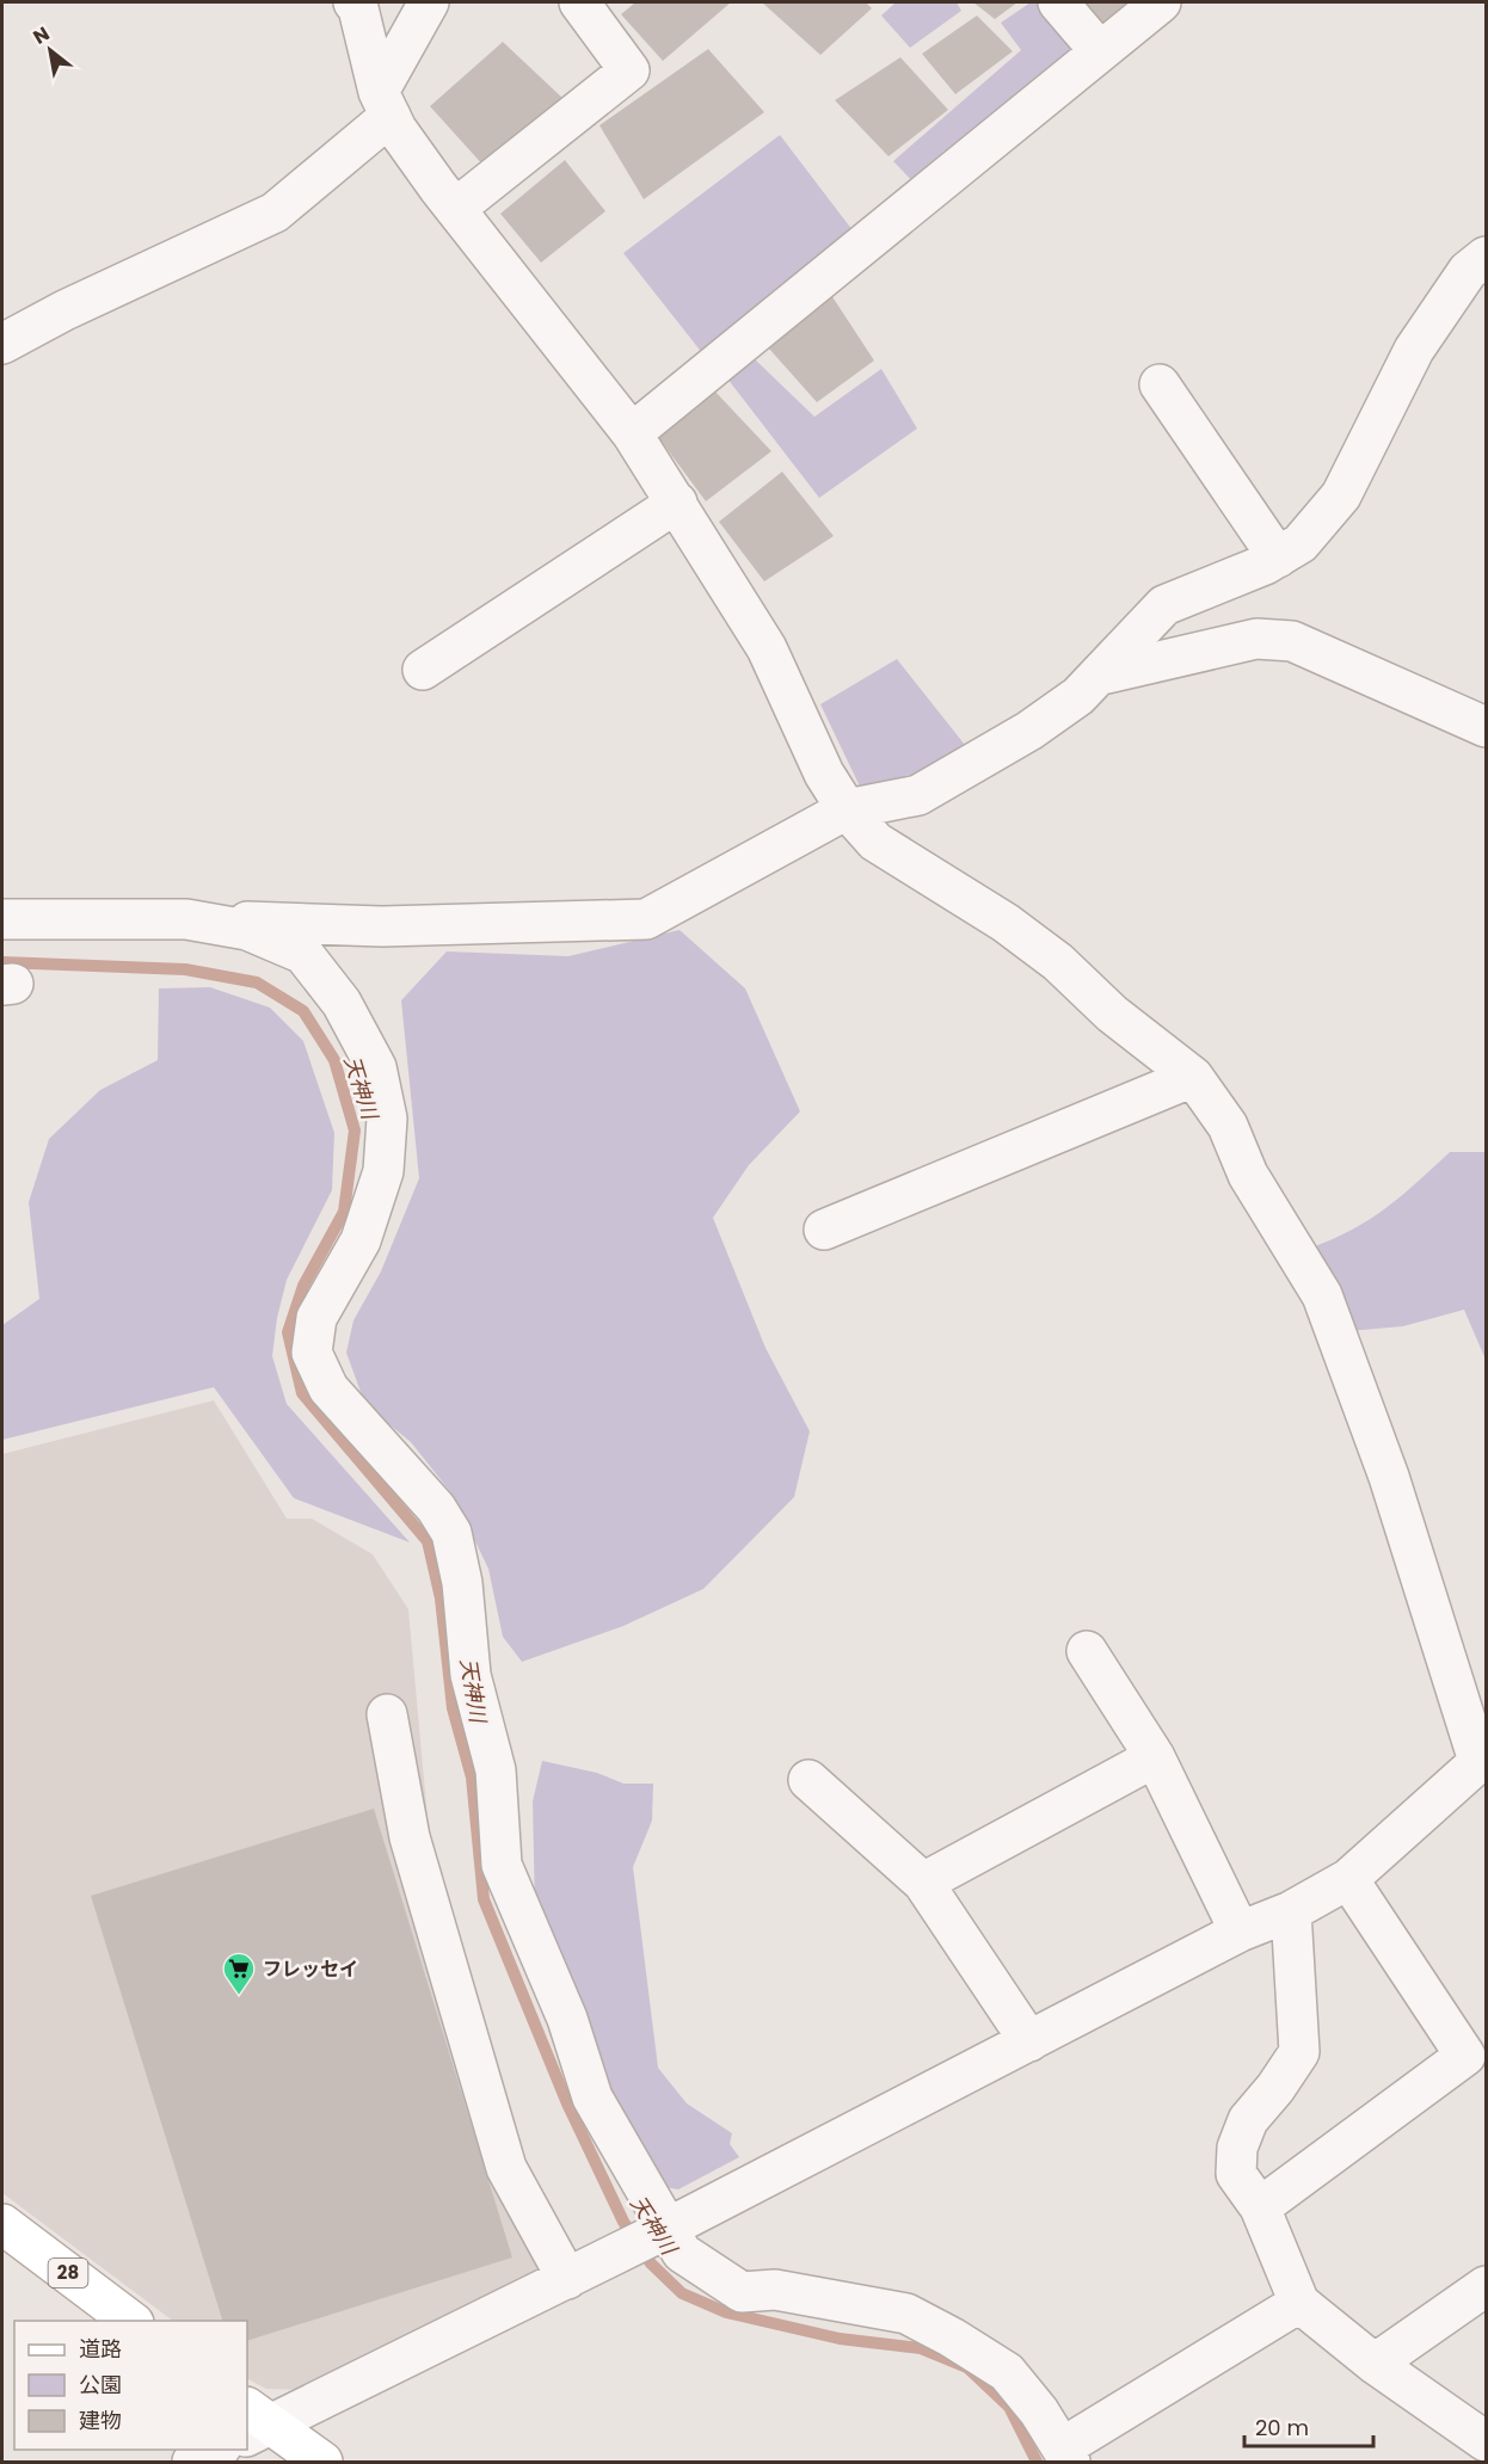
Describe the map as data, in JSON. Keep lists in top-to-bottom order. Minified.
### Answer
{"streets":{"main road":["28"]},"water":["天神川"],"places":{"supermarket":["フレッセイ"]},"legend":["道路","公園","建物"],"scale_bar":"20 m","north":"top left"}
